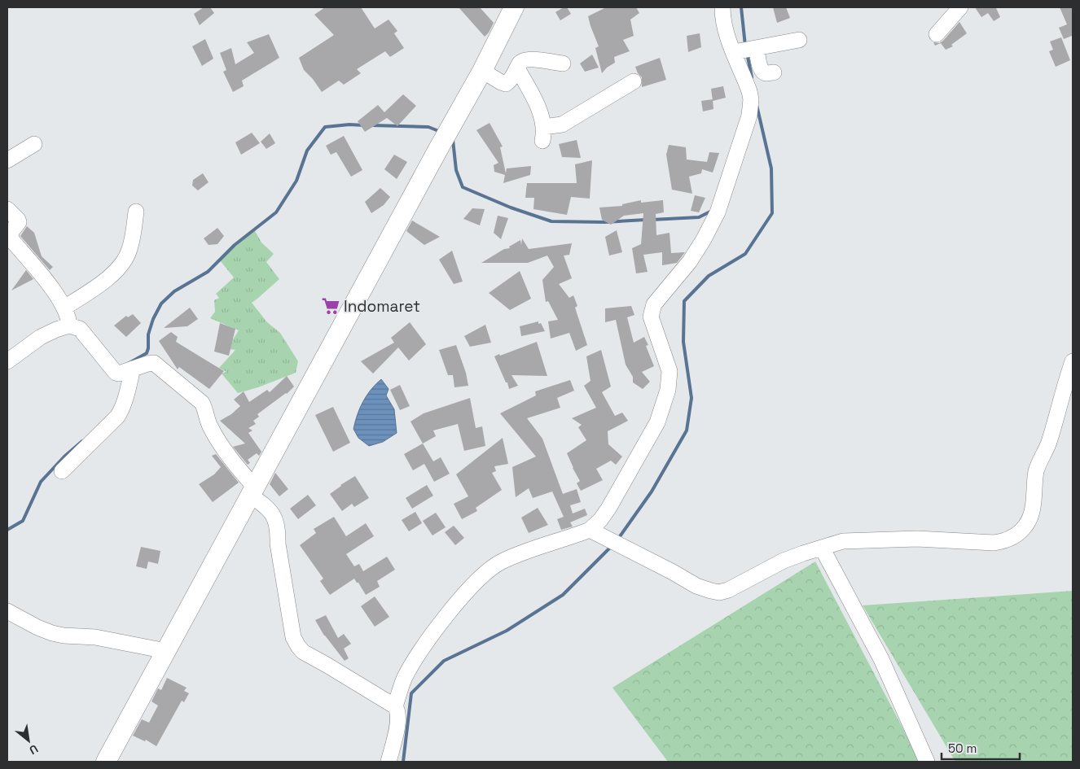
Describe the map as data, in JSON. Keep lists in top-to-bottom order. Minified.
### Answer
{"places":{"supermarket":["Indomaret"]},"scale_bar":"50 m","north":"bottom right"}
